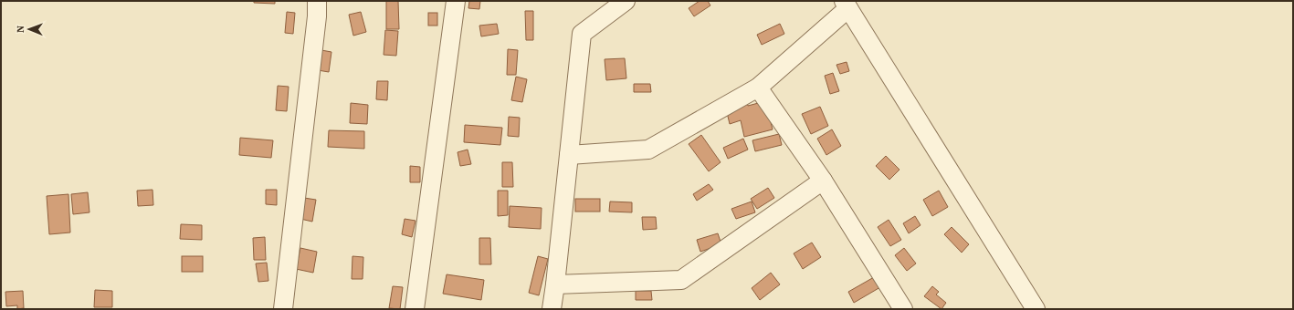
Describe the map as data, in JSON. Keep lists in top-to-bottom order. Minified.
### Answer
{"north":"left"}
